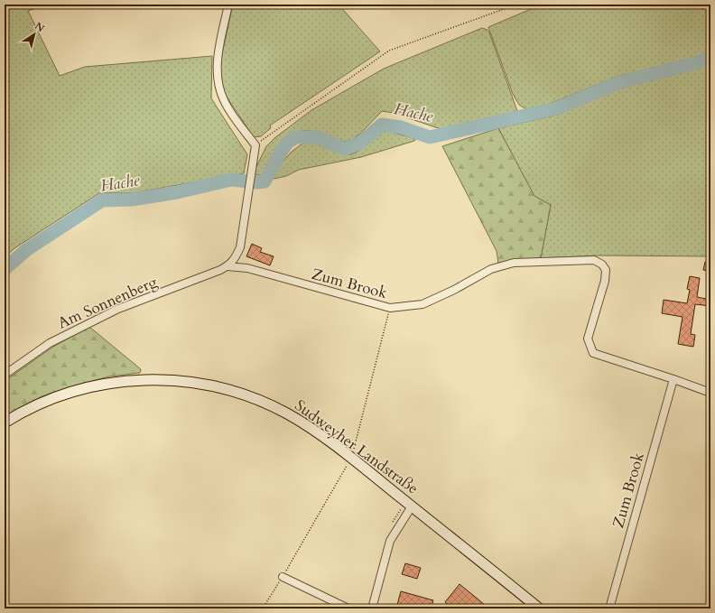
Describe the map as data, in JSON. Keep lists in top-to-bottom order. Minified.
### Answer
{"streets":{"main road":["Sudweyher Landstraße"],"street":["Zum Brook","Am Sonnenberg"]},"crossings":[["Zum Brook","Am Sonnenberg"]],"water":["Hache"],"north":"top right"}
